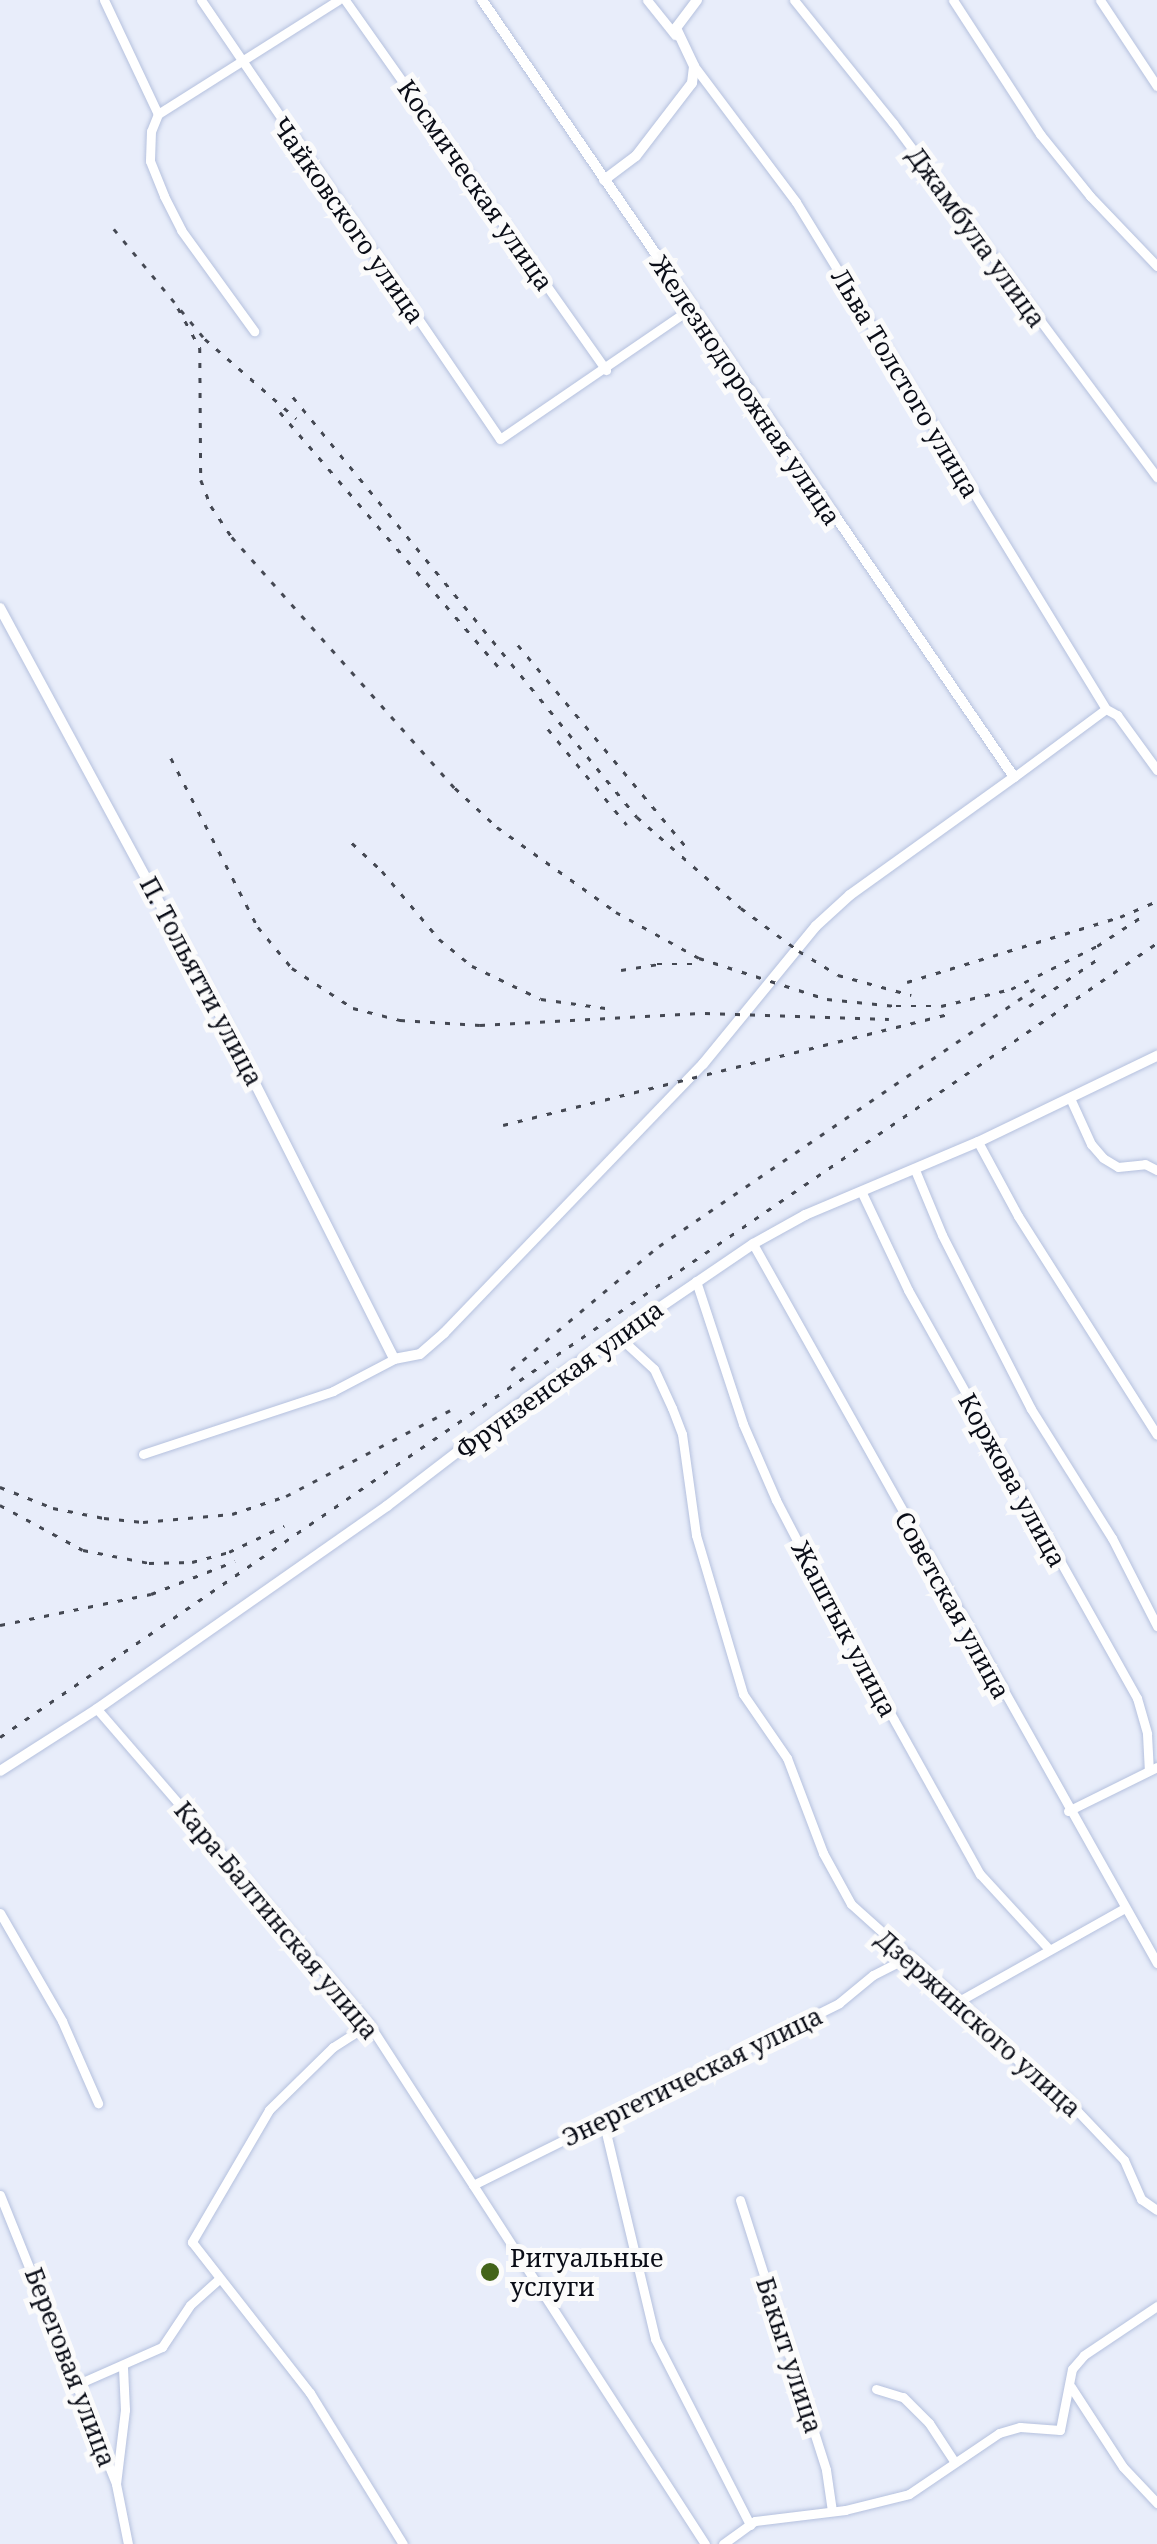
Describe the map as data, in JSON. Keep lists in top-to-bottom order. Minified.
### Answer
{"streets":{"street":["Космическая улица","Чайковского улица","Джамбула улица","Льва Толстого улица","Железнодорожная улица","П. Тольятти улица","Фрунзенская улица","Коржова улица","Советская улица","Жаштык улица","Кара-Балтинская улица","Дзержинского улица","Энергетическая улица","Бакыт улица","Береговая улица"]},"crossings":[["Космическая улица","Чайковского улица"],["Фрунзенская улица","Коржова улица"],["Фрунзенская улица","Советская улица"],["Фрунзенская улица","Жаштык улица"],["Фрунзенская улица","Кара-Балтинская улица"],["Фрунзенская улица","Дзержинского улица"],["Кара-Балтинская улица","Энергетическая улица"],["Дзержинского улица","Энергетическая улица"]],"places":["Ритуальные услуги"]}
